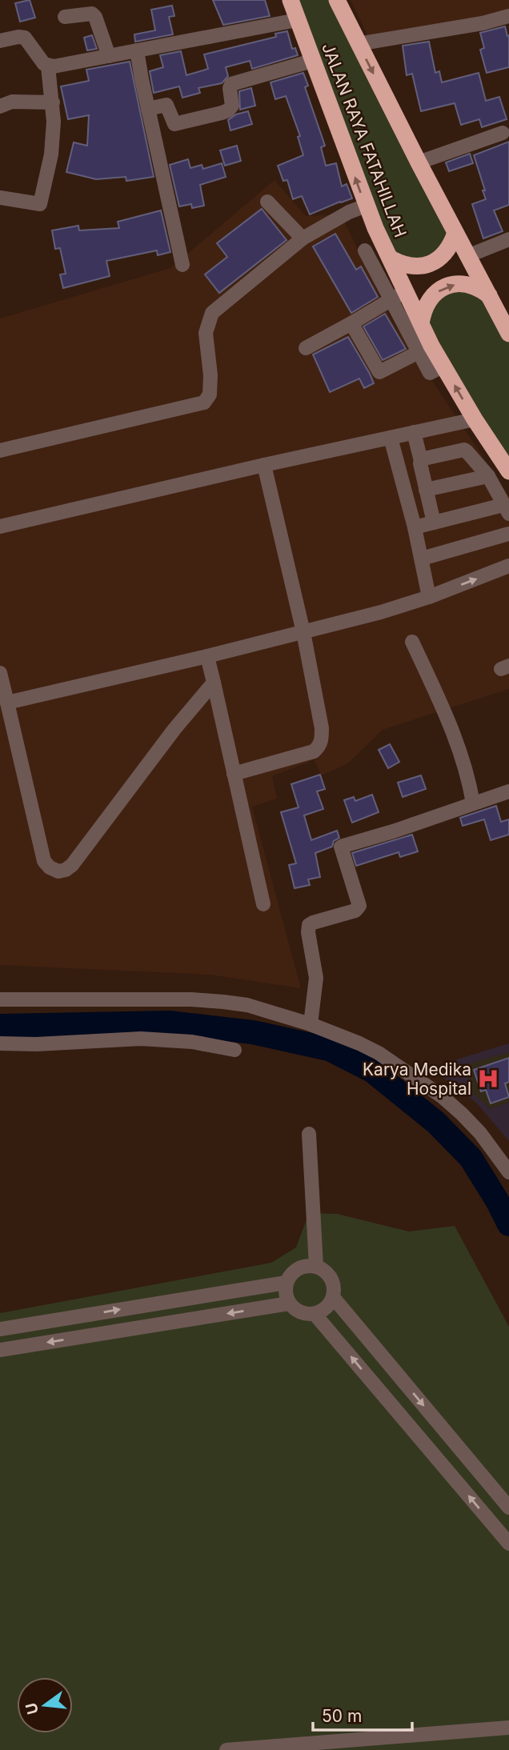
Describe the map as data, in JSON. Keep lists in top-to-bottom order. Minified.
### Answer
{"streets":{"highway":["JALAN RAYA FATAHILLAH"]},"places":{"hospital":["Karya Medika Hospital"]},"scale_bar":"50 m","north":"left"}
